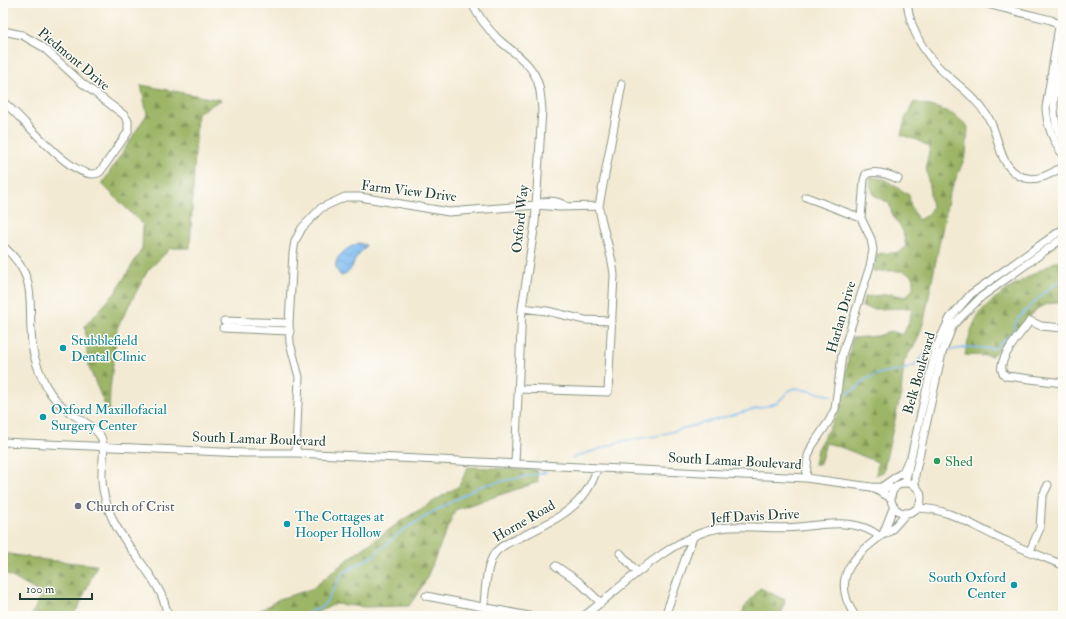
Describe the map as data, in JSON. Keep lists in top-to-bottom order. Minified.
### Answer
{"streets":{"street":["Piedmont Drive","Farm View Drive","Oxford Way","Harlan Drive","Belk Boulevard","South Lamar Boulevard","Jeff Davis Drive","Horne Road"]},"crossings":[["Farm View Drive","Oxford Way"],["Farm View Drive","South Lamar Boulevard"],["Oxford Way","South Lamar Boulevard"],["Harlan Drive","South Lamar Boulevard"],["Belk Boulevard","South Lamar Boulevard"],["South Lamar Boulevard","Horne Road"]],"places":["Stubblefield Dental Clinic","Oxford Maxillofacial Surgery Center","Shed","Church of Crist","The Cottages at Hooper Hollow","South Oxford Center"],"scale_bar":"100 m"}
